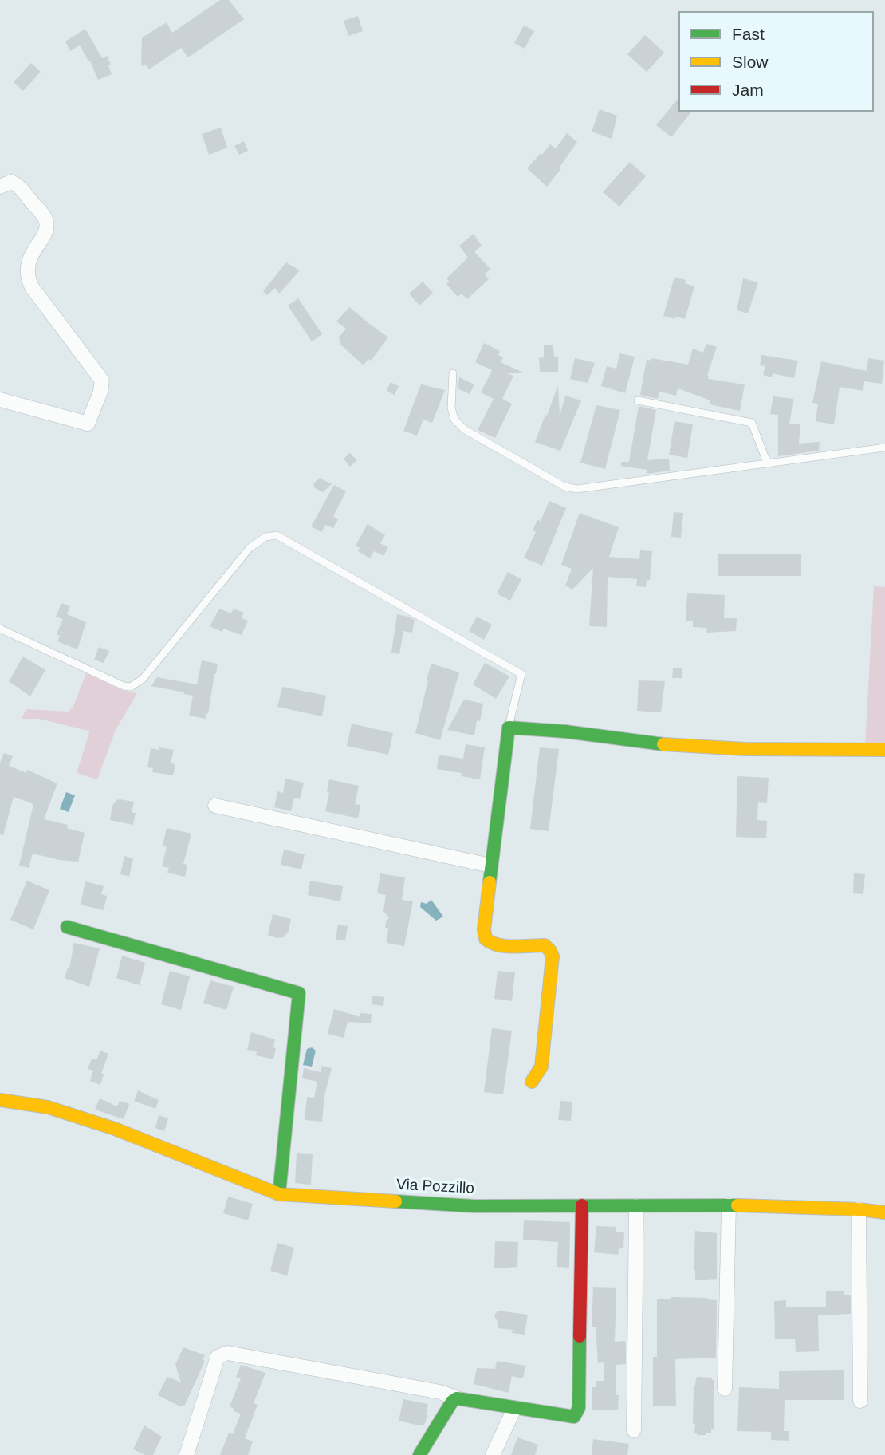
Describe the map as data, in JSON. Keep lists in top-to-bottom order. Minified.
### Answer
{"streets":{"street":["Via Pozzillo"]},"legend":["Fast","Slow","Jam"]}
